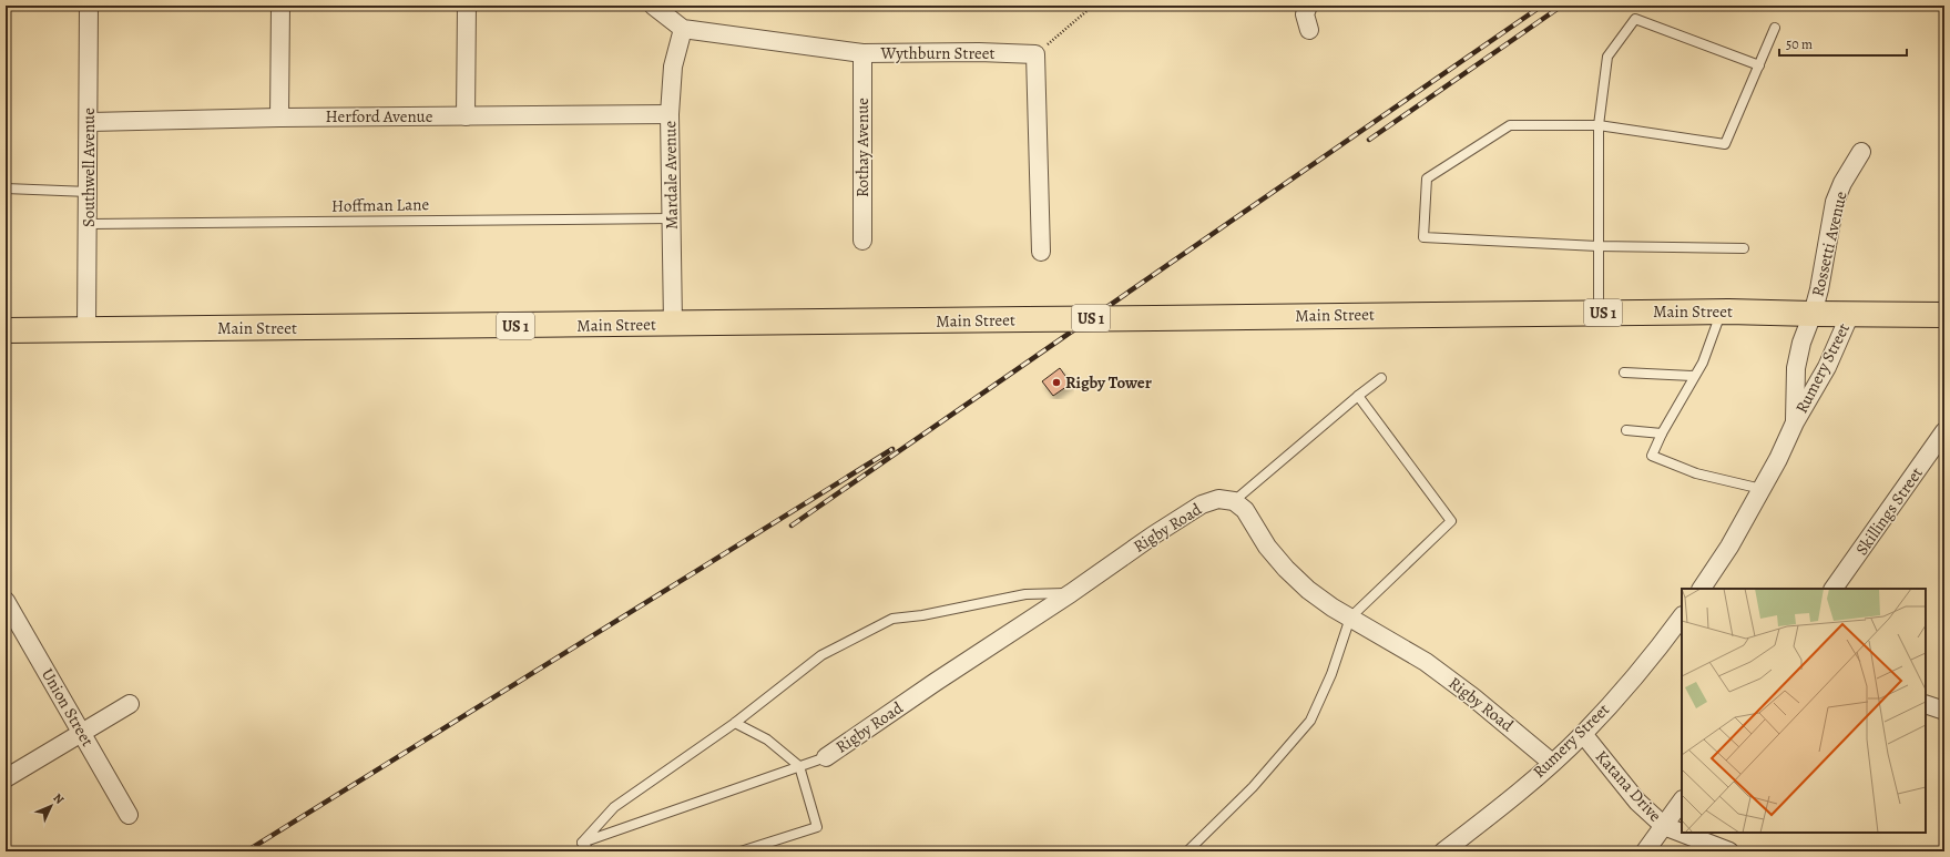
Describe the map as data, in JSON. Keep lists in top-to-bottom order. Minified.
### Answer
{"streets":{"main road":["Main Street","US 1"],"street":["Wythburn Street","Herford Avenue","Rothay Avenue","Southwell Avenue","Mardale Avenue","Rossetti Avenue","Rumery Street","Skillings Street","Rigby Road","Union Street","Katana Drive"],"lane":["Hoffman Lane"]},"crossings":[["Wythburn Street","Rothay Avenue"],["Wythburn Street","Mardale Avenue"],["Herford Avenue","Southwell Avenue"],["Herford Avenue","Mardale Avenue"],["Southwell Avenue","Hoffman Lane"],["Southwell Avenue","Main Street"],["Mardale Avenue","Hoffman Lane"],["Mardale Avenue","Main Street"],["Rossetti Avenue","Main Street"],["Rossetti Avenue","Rumery Street"],["Main Street","Rumery Street"],["Rumery Street","Rigby Road"],["Rumery Street","Katana Drive"]],"places":["Rigby Tower"],"scale_bar":"50 m","north":"top right"}
